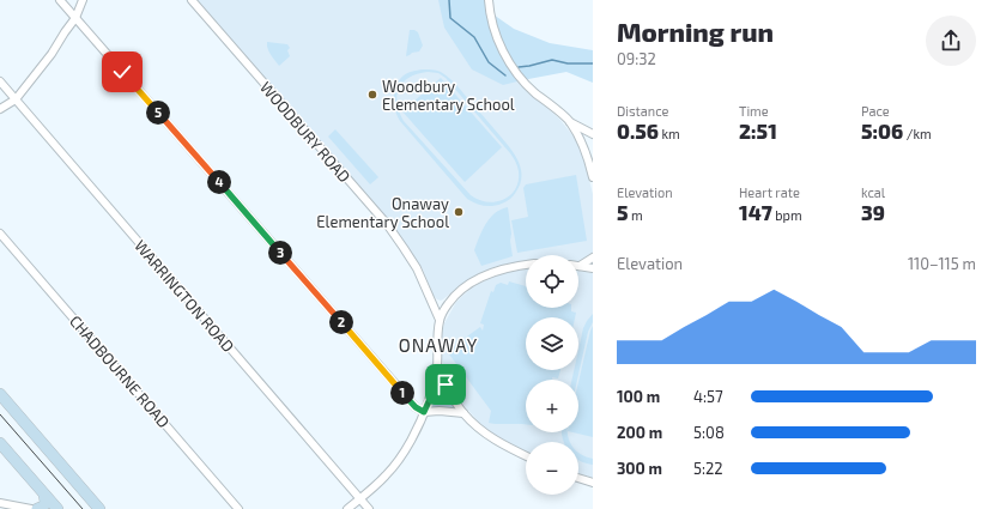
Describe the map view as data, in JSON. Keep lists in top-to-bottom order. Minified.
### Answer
{"streets":{"street":["WOODBURY ROAD","WARRINGTON ROAD","CHADBOURNE ROAD"]},"districts":["ONAWAY"],"places":["Woodbury Elementary School","Onaway Elementary School"],"page":{"heading":["Morning run","09:32"],"stats":[["Distance","0.56 km"],["Time","2:51"],["Pace","5:06 /km"],["Elevation","5 m"],["Heart rate","147 bpm"],["kcal","39"]],"pins":["5","4","3","2","1"],"chart":["Elevation","110–115 m"],"map_buttons":["+","−"],"list":[{"name":"100 m","note":"4:57"},{"name":"200 m","note":"5:08"},{"name":"300 m","note":"5:22"}]}}
